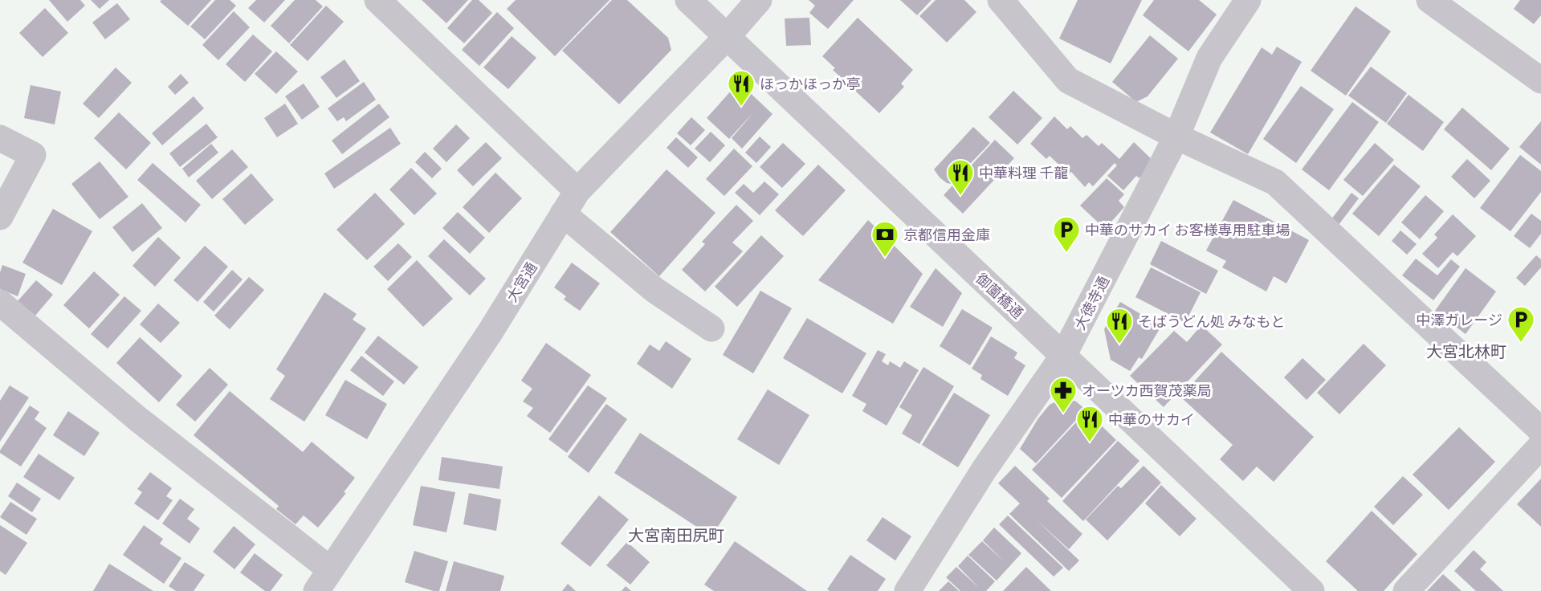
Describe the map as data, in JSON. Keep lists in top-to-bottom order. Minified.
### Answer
{"streets":{"street":["大宮通","御薗橋通","大徳寺通"]},"crossings":[["大宮通","御薗橋通"],["御薗橋通","大徳寺通"]],"districts":["大宮北林町","大宮南田尻町"],"places":{"restaurant":["ほっかほっか亭","中華料理 千龍","そばうどん処 みなもと","中華のサカイ"],"parking":["中華のサカイ お客様専用駐車場","中澤ガレージ"],"bank":["京都信用金庫"],"pharmacy":["オーツカ西賀茂薬局"]}}
